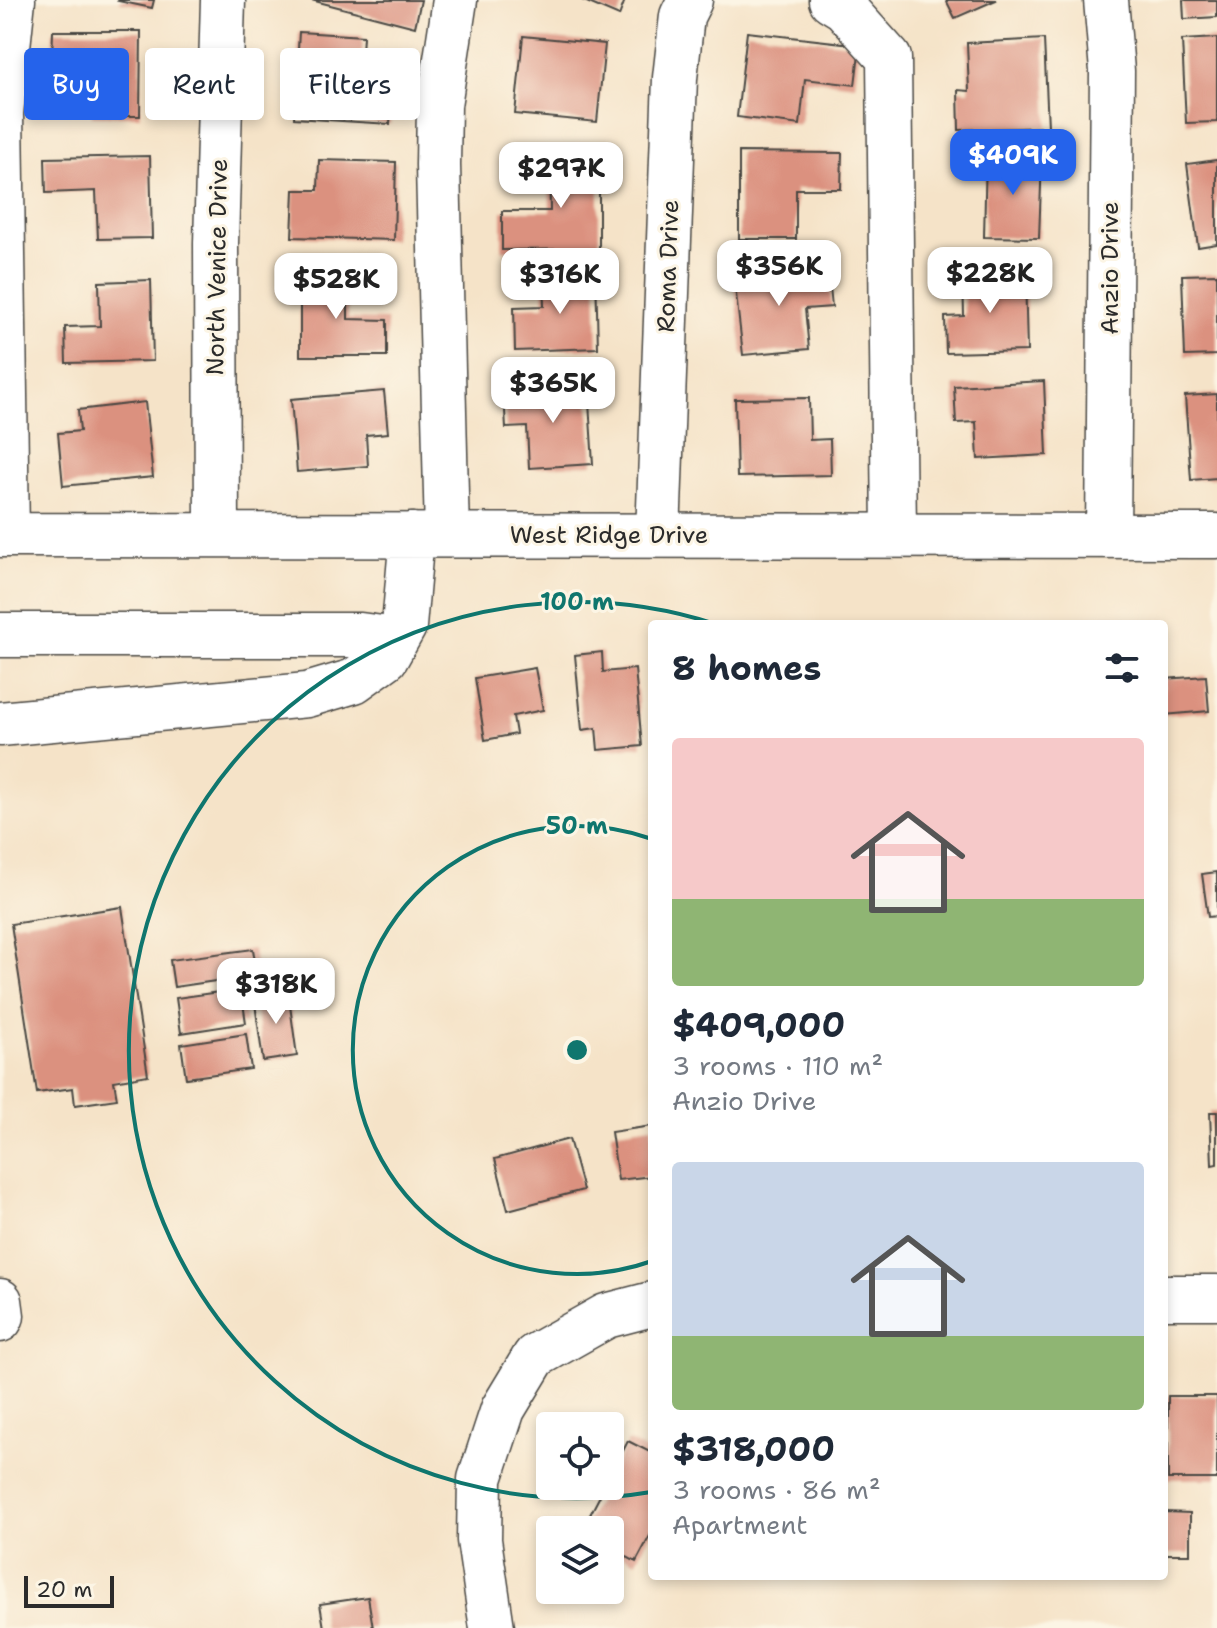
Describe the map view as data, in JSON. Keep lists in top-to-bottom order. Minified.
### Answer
{"streets":{"street":["Roma Drive","North Venice Drive","Anzio Drive","West Ridge Drive"]},"crossings":[["Roma Drive","West Ridge Drive"],["North Venice Drive","West Ridge Drive"],["Anzio Drive","West Ridge Drive"]],"scale_bar":"20 m","page":{"chip":["Buy","Rent","Filters"],"price":["$409K","$297K","$356K","$228K","$316K","$528K","$365K","$318K"],"heading":"8 homes","list":[{"name":"$409,000","note":"3 rooms · 110 m² · Anzio Drive"},{"name":"$318,000","note":"3 rooms · 86 m² · Apartment"}],"scale":"20 m"},"rings":["100 m","50 m"]}
